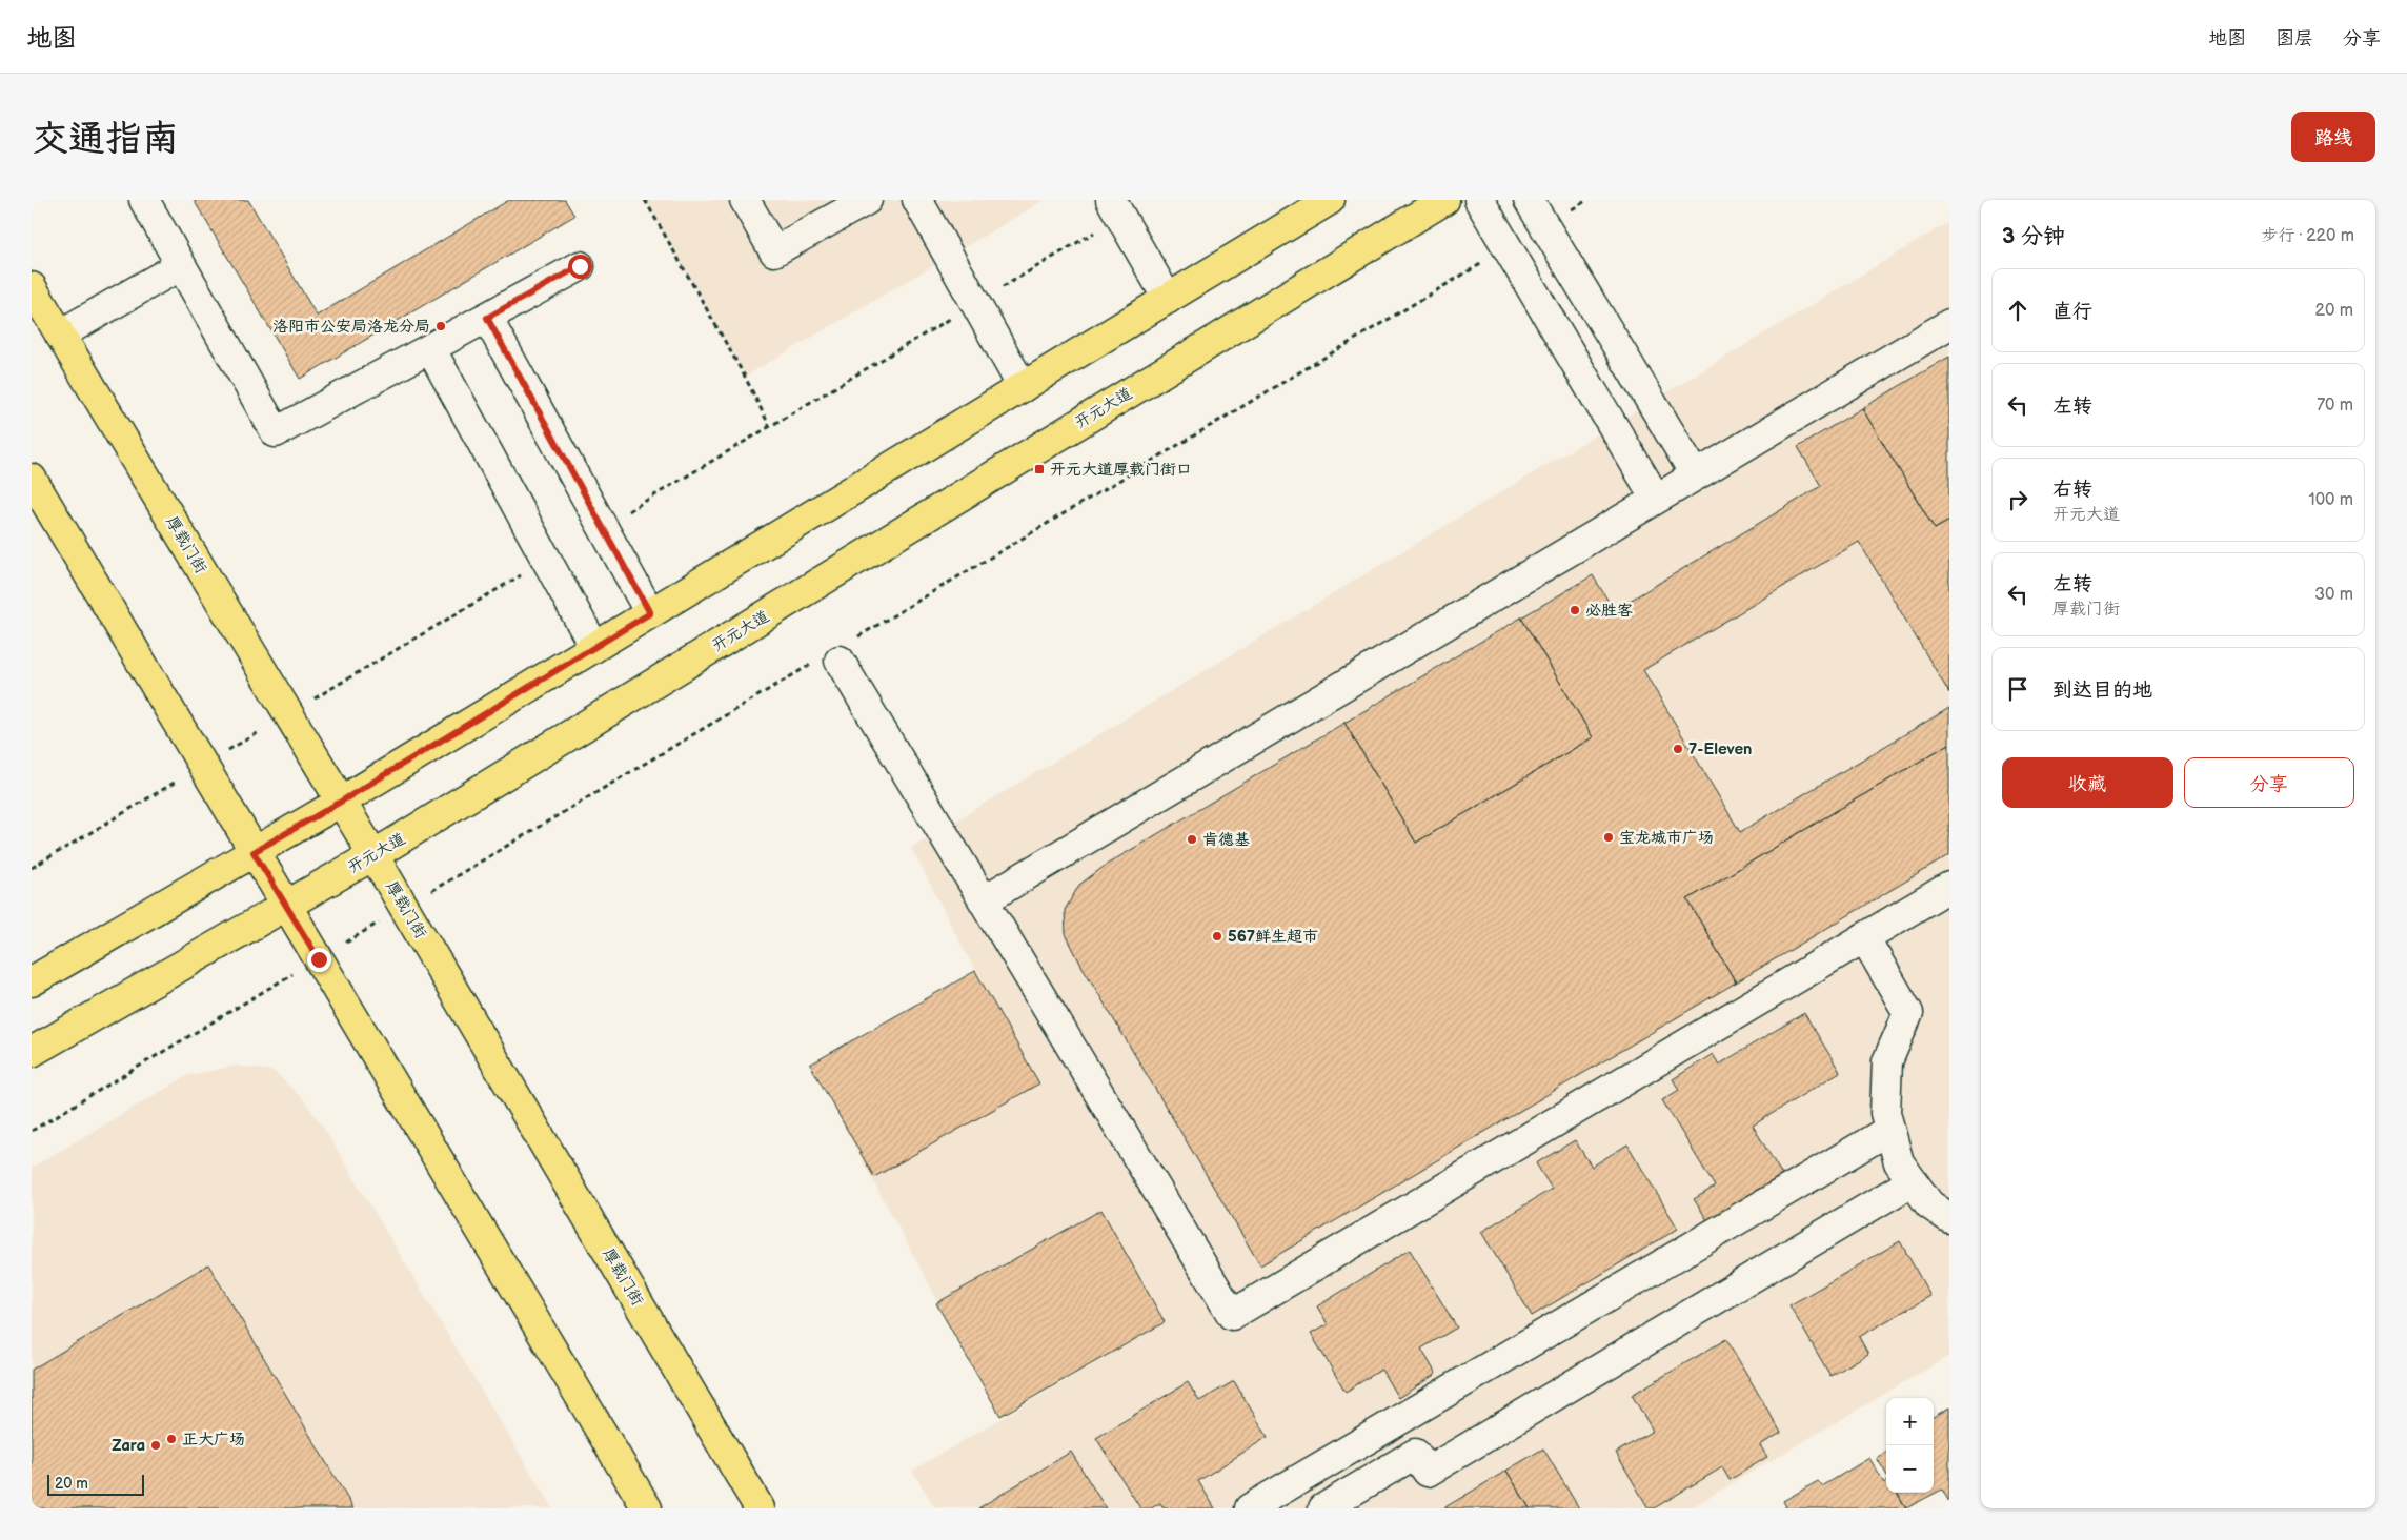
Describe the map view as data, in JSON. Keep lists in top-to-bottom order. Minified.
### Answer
{"streets":{"main road":["开元大道","厚载门街"]},"crossings":[["开元大道","厚载门街"]],"places":{"other":["洛阳市公安局洛龙分局","必胜客","7-Eleven","宝龙城市广场","肯德基","567鲜生超市","正大广场","Zara"],"transit":["开元大道厚载门街口"]},"scale_bar":"20 m","page":{"header":"地图","nav":["地图","图层","分享"],"buttons":["路线",["收藏","分享"]],"title":"交通指南","heading":["3 分钟","步行 · 220 m"],"list":[["直行","20 m"],["左转","70 m"],["右转","开元大道","100 m"],["左转","厚载门街","30 m"],"到达目的地"],"map_buttons":["+","−"],"scale":"20 m"}}
